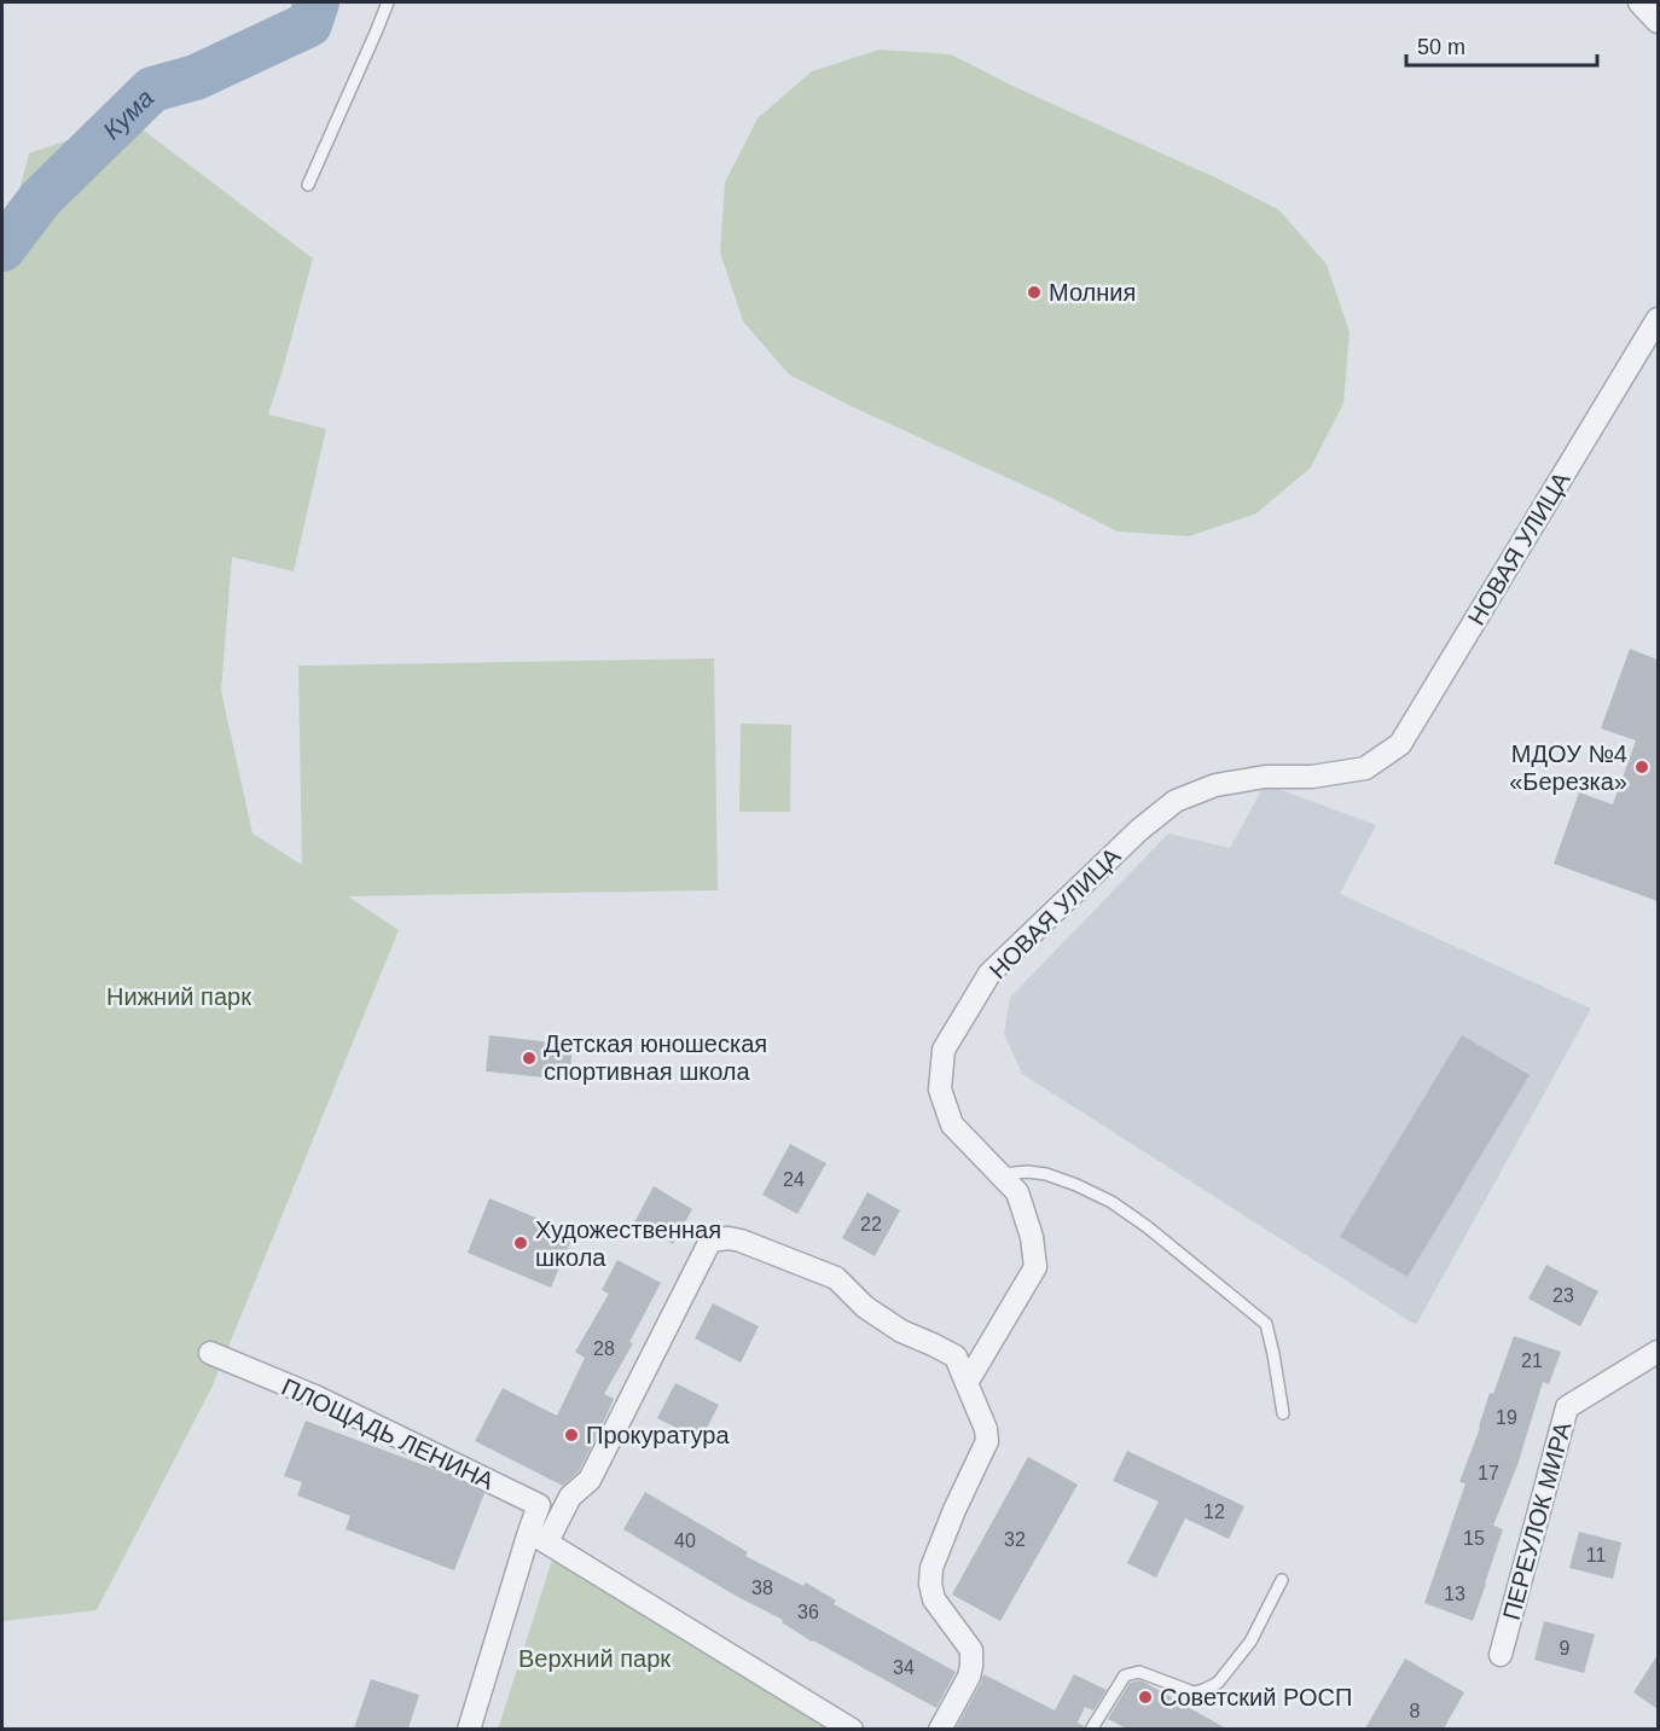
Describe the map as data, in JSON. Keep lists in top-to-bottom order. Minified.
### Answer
{"streets":{"street":["НОВАЯ УЛИЦА","ПЛОЩАДЬ ЛЕНИНА","ПЕРЕУЛОК МИРА"]},"water":["Кума"],"parks":["Нижний парк","Верхний парк"],"places":["Молния","МДОУ №4 «Березка»","Детская юношеская спортивная школа","Художественная школа","Прокуратура","Советский РОСП"],"house_numbers":["24","22","23","28","21","19","17","12","15","32","40","11","38","13","36","9","34","8"],"scale_bar":"50 m"}
